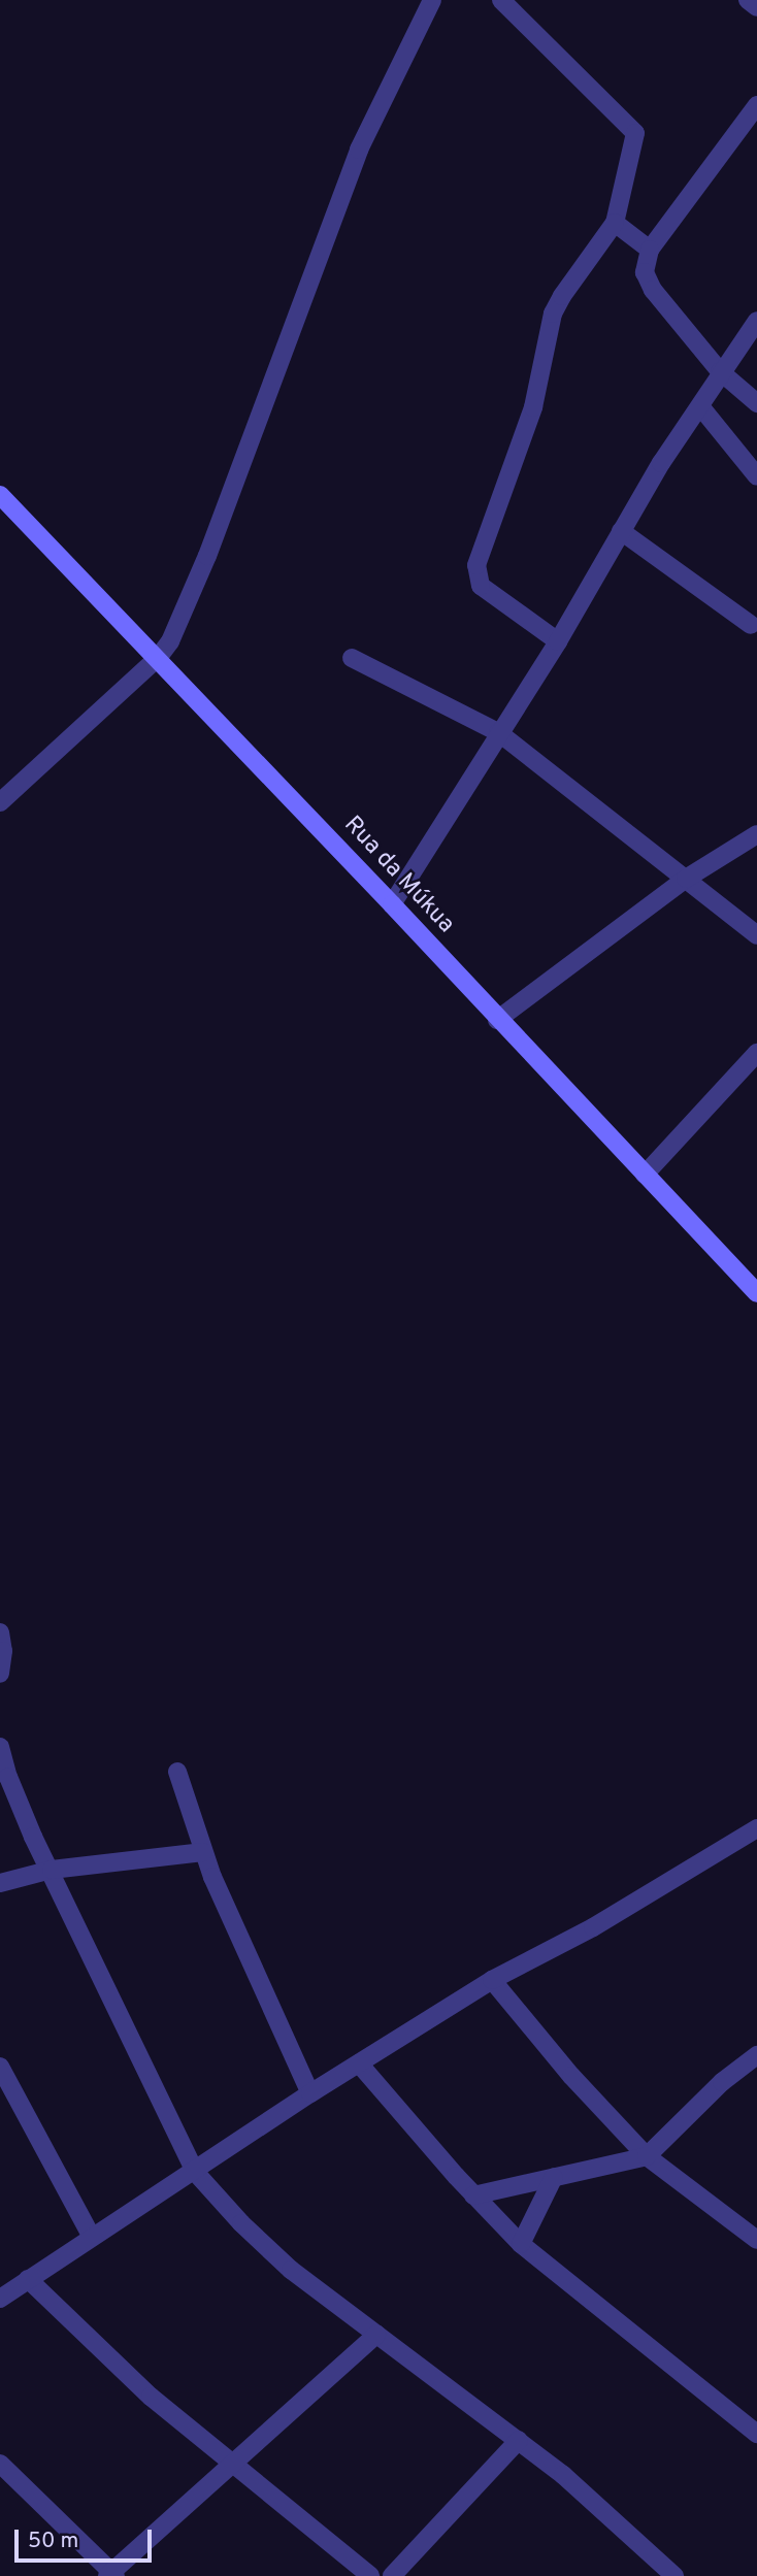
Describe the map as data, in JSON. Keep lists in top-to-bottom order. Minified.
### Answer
{"streets":{"street":["Rua da Múkua"]},"scale_bar":"50 m"}
